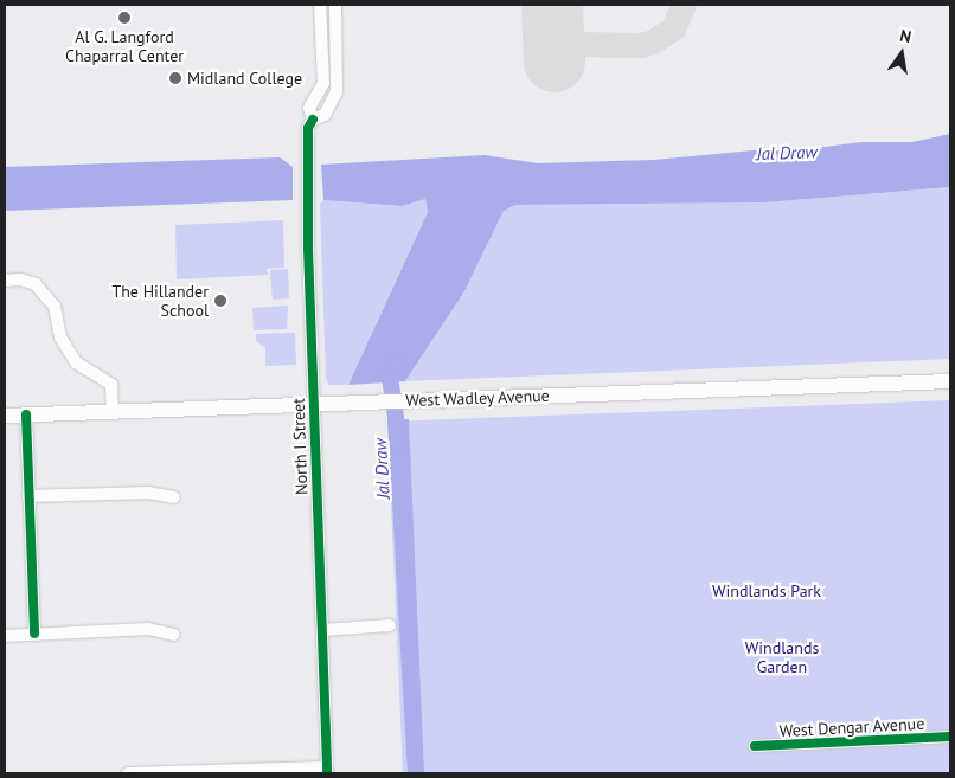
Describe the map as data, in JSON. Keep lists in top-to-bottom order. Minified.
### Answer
{"streets":{"main road":["West Wadley Avenue"],"street":["North I Street","West Dengar Avenue"]},"crossings":[["West Wadley Avenue","North I Street"]],"water":["Jal Draw"],"parks":["Windlands Park","Windlands Garden"],"places":["Al G. Langford Chaparral Center","Midland College","The Hillander School"],"north":"top"}
